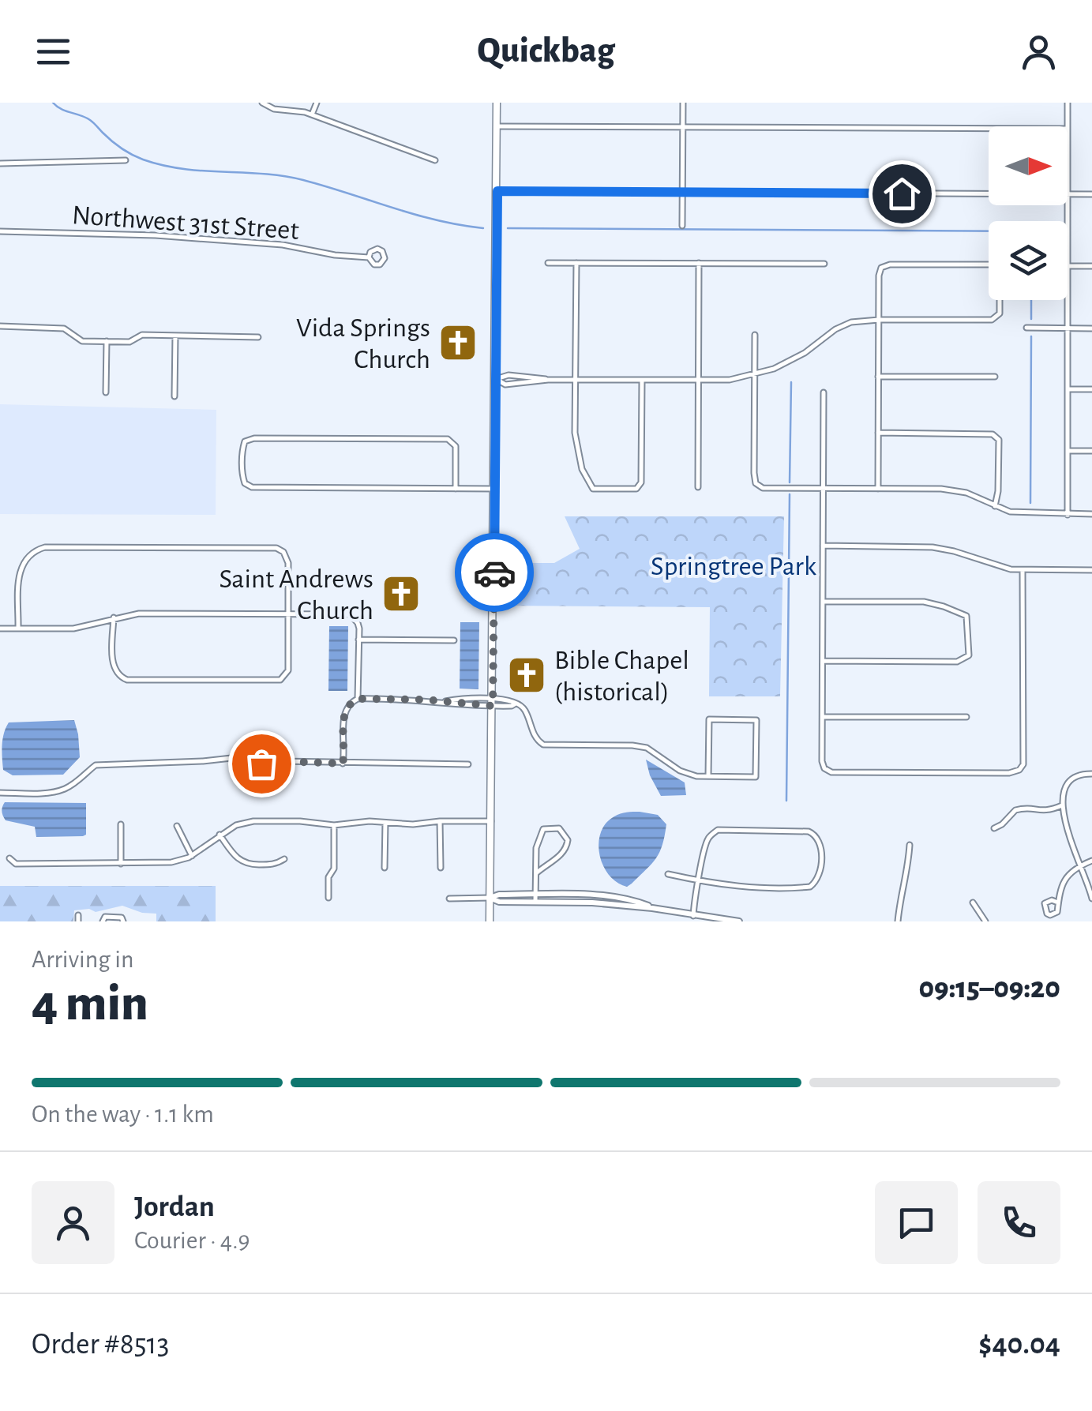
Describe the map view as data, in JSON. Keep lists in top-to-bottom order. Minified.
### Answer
{"streets":{"street":["Northwest 31st Street"]},"parks":["Springtree Park"],"places":{"church":["Vida Springs Church","Saint Andrews Church","Bible Chapel (historical)"]},"north":"right","page":{"header":"Quickbag","heading":["4 min","Arriving in","09:15–09:20"],"panel":["Jordan","Courier · 4.9","Order #8513","$40.04"],"bar":"On the way · 1.1 km"}}
